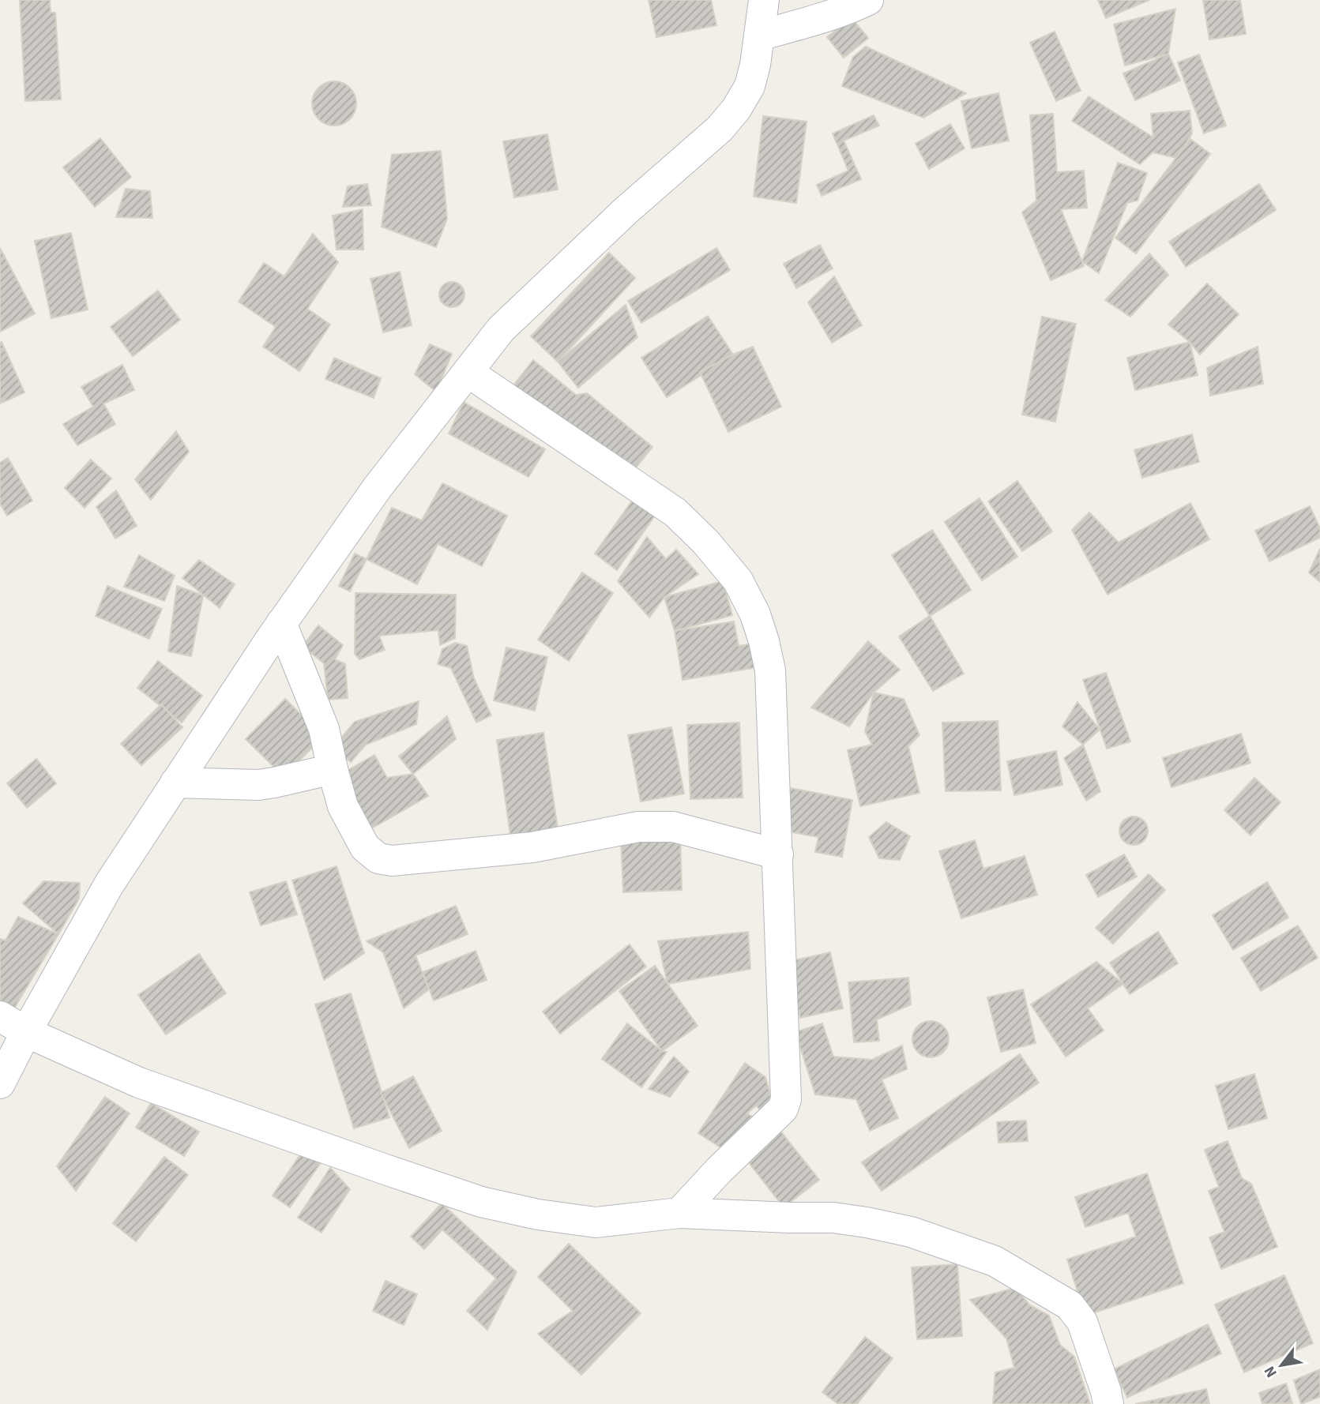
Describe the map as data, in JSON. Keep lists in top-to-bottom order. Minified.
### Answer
{"north":"bottom left"}
